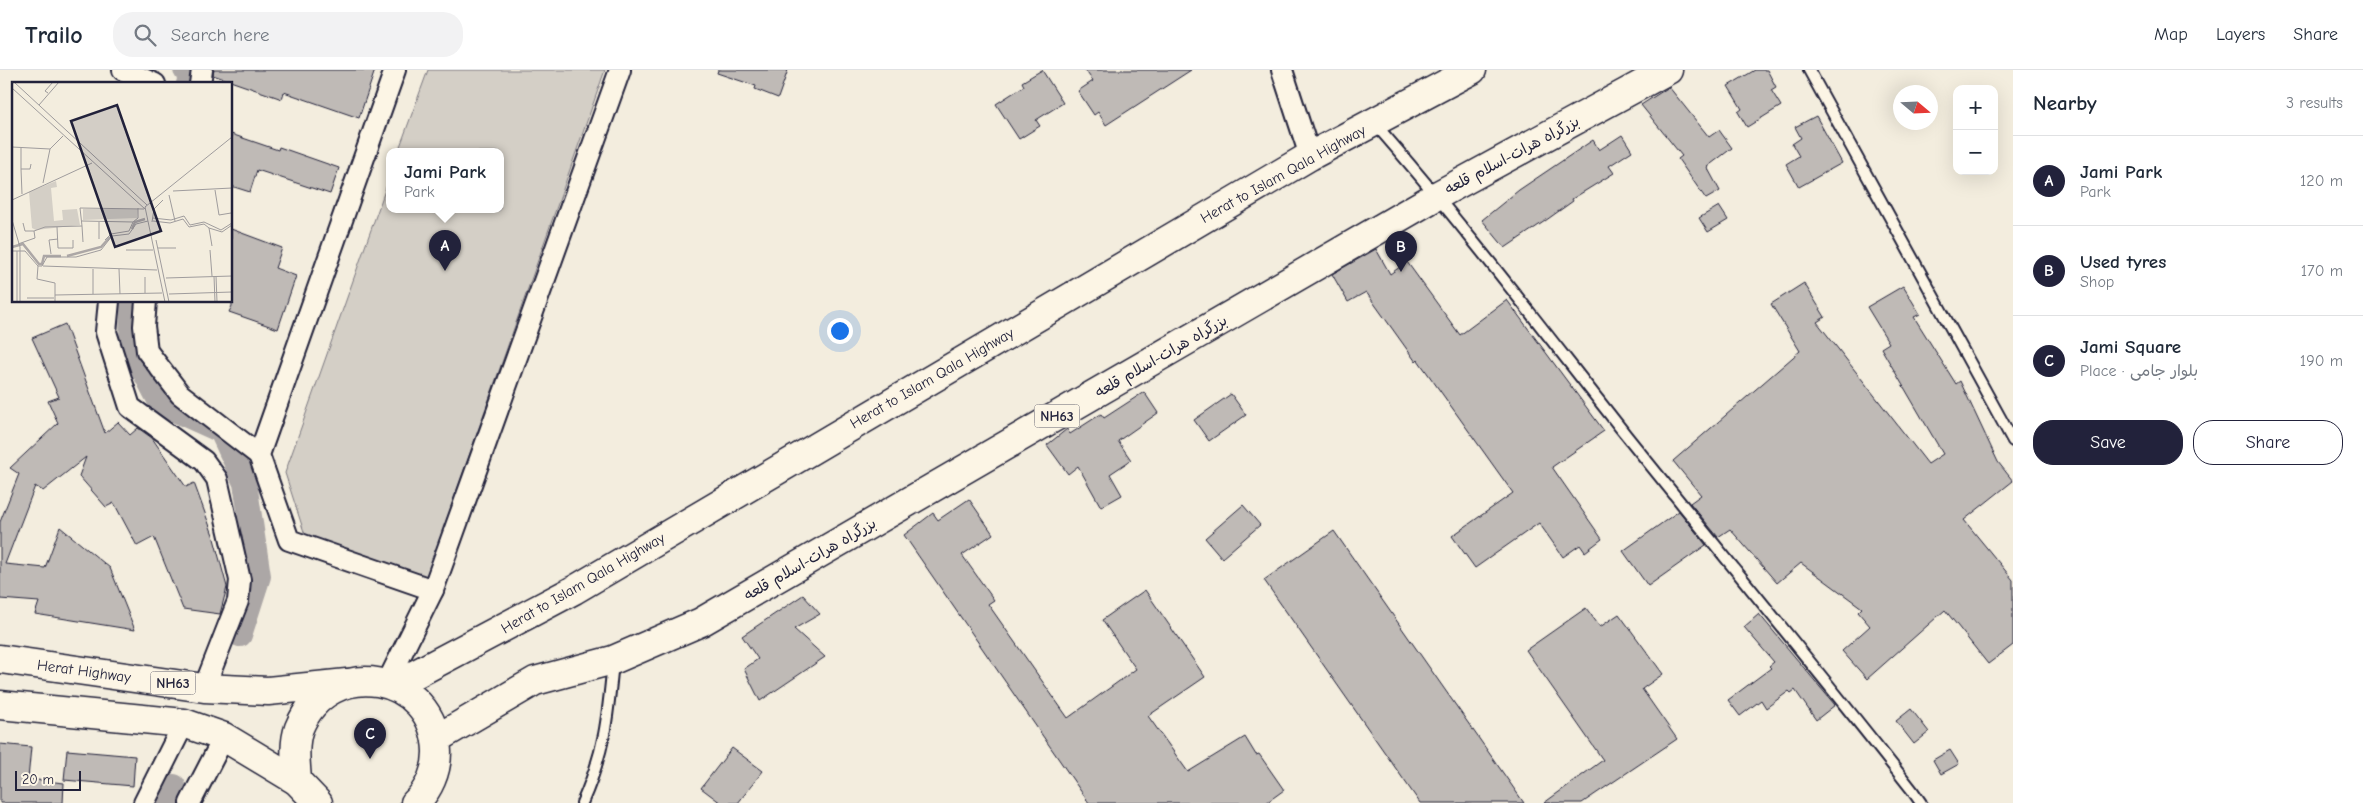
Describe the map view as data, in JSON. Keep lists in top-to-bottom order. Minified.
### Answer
{"streets":{"highway":["بزرگراه هرات-اسلام قلعه","Herat to Islam Qala Highway","NH63","Herat Highway"]},"crossings":[["بزرگراه هرات-اسلام قلعه","NH63"],["Herat to Islam Qala Highway","NH63"],["NH63","Herat Highway"]],"scale_bar":"20 m","north":"right","page":{"header":"Trailo","search":"Search here","nav":["Map","Layers","Share"],"heading":["Nearby","3 results"],"map_buttons":["+","−"],"list":[{"mark":"A","name":"Jami Park","note":"Park","value":"120 m"},{"mark":"B","name":"Used tyres","note":"Shop","value":"170 m"},{"mark":"C","name":"Jami Square","note":"Place · بلوار جامی","value":"190 m"}],"popup":["Jami Park","Park"],"pins":["A","B","C"],"buttons":["Save","Share"],"scale":"20 m"}}
